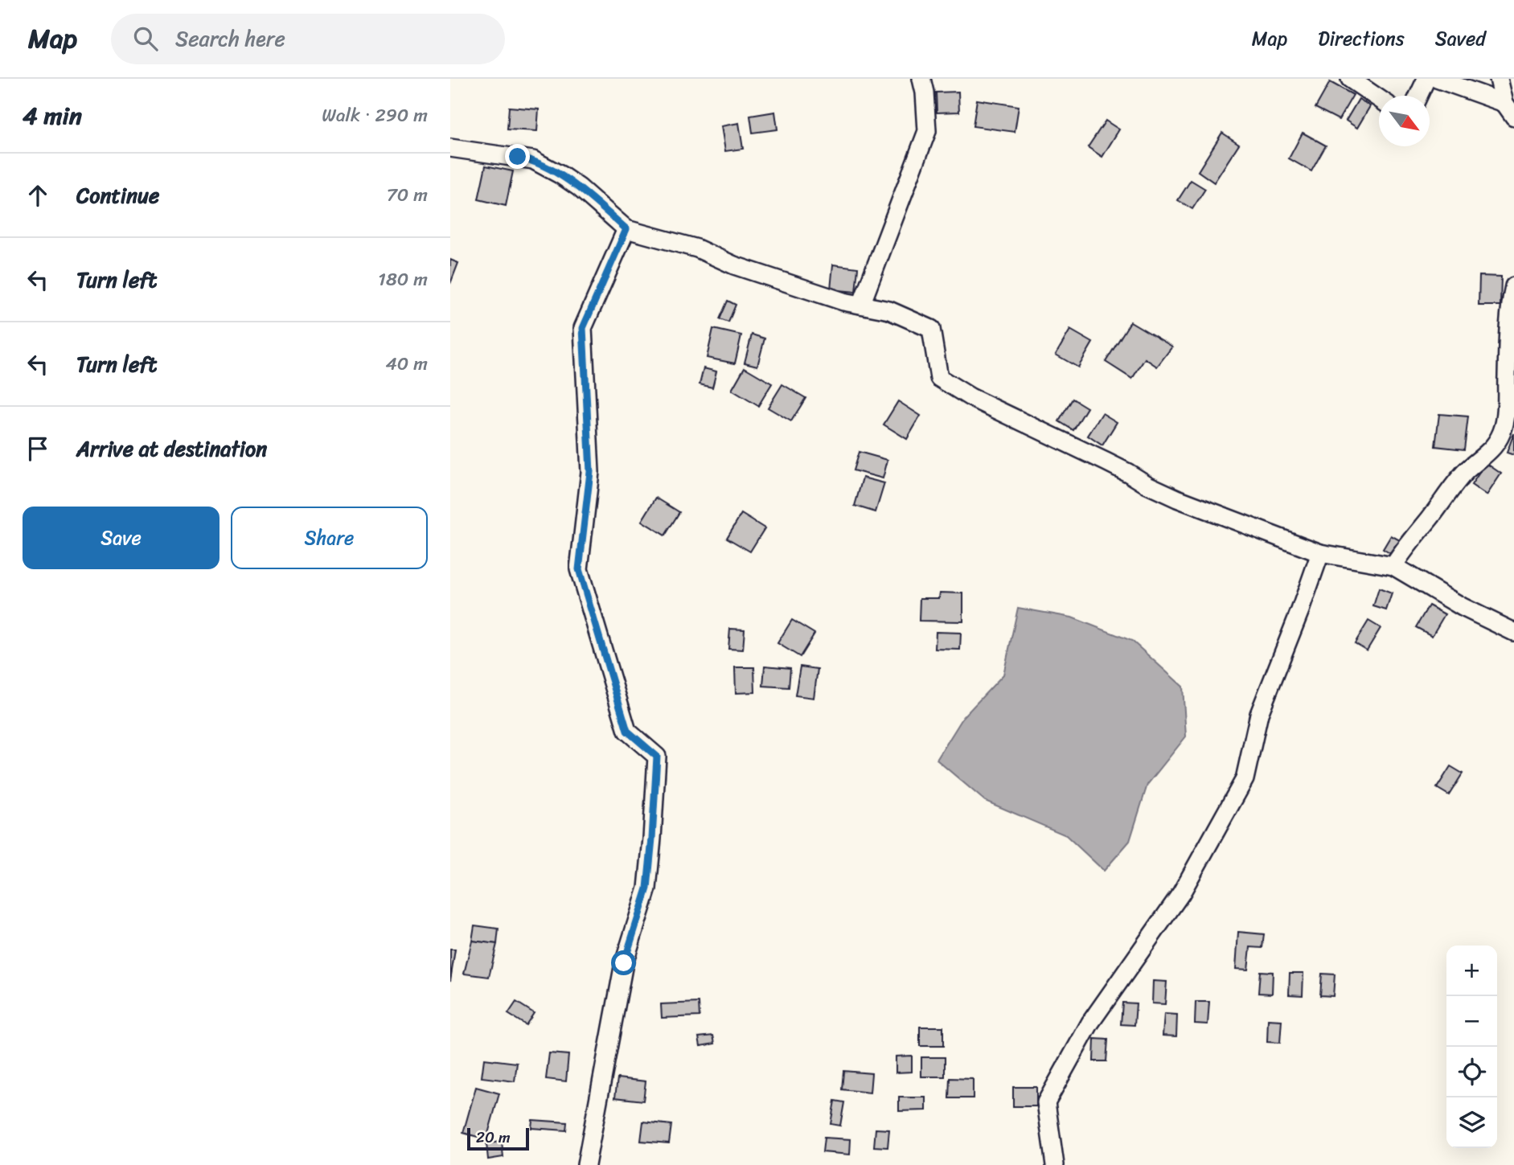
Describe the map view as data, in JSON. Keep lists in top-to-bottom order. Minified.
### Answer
{"scale_bar":"20 m","north":"bottom right","page":{"header":"Map","search":"Search here","nav":["Map","Directions","Saved"],"heading":["4 min","Walk · 290 m"],"list":[["Continue","70 m"],["Turn left","180 m"],["Turn left","40 m"],"Arrive at destination"],"buttons":["Save","Share"],"map_buttons":["+","−"],"scale":"20 m"}}
